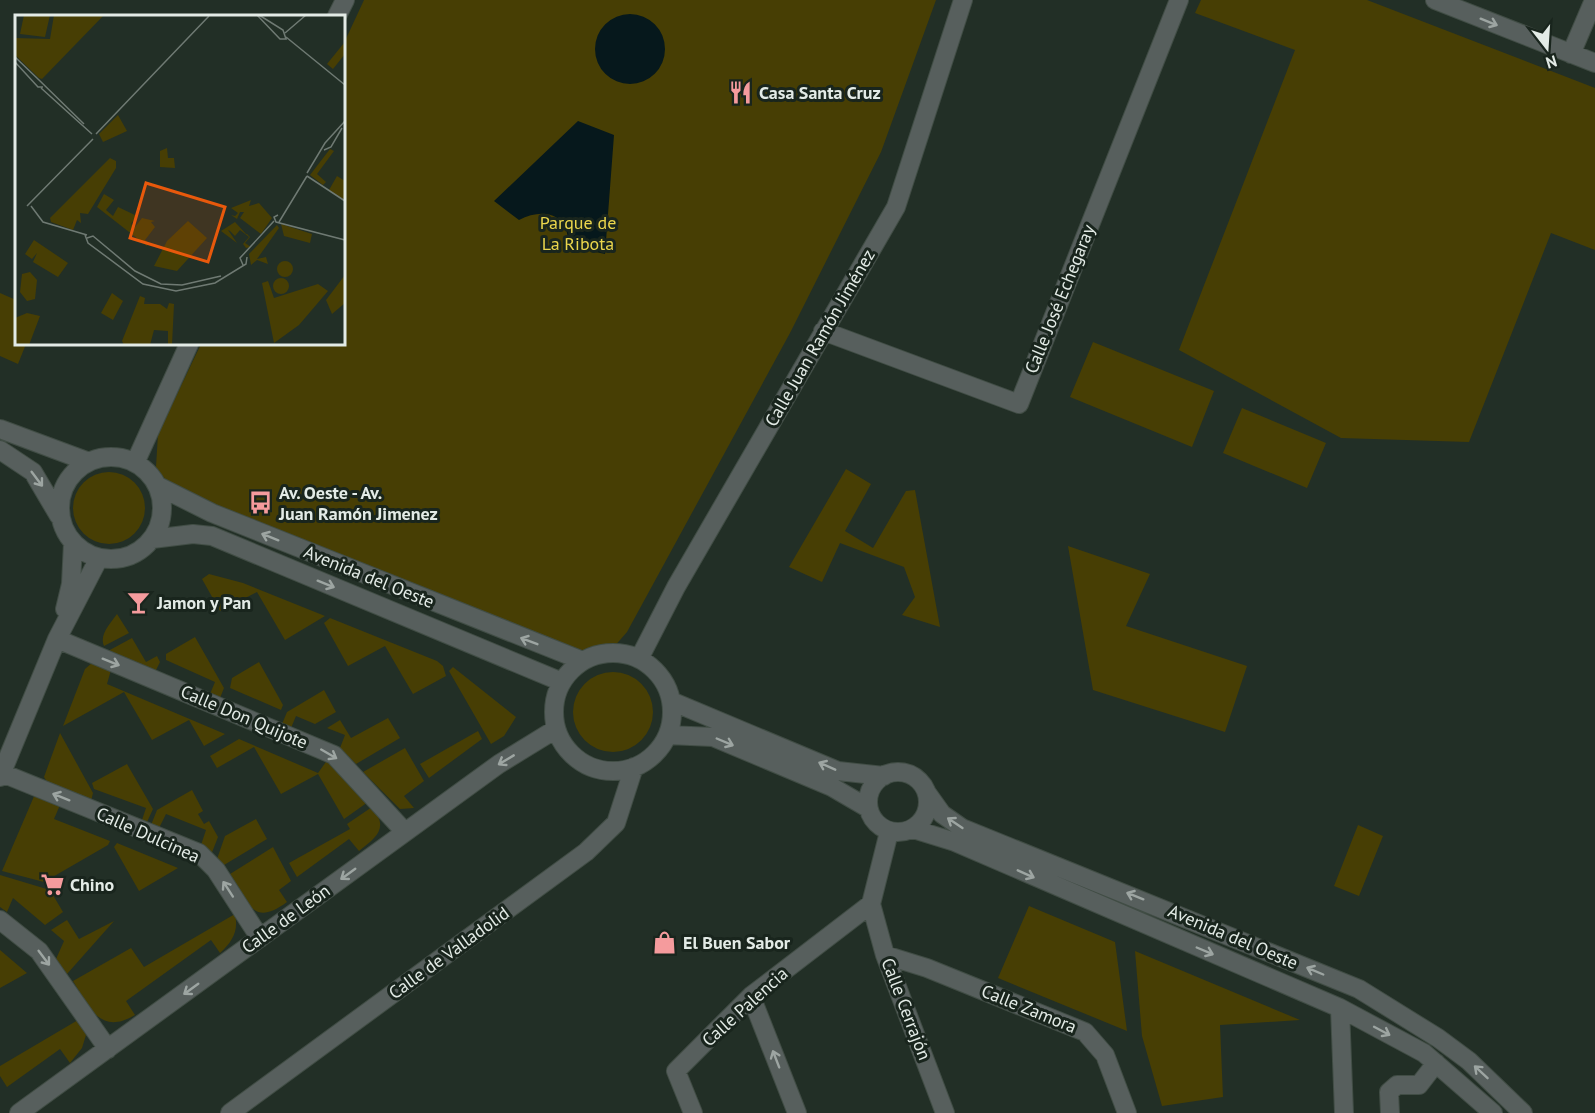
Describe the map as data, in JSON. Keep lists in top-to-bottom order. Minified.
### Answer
{"streets":{"street":["Calle José Echegaray","Calle Juan Ramón Jiménez","Avenida del Oeste","Calle Don Quijote","Calle Dulcinea","Calle de León","Calle de Valladolid","Calle Palencia","Calle Cerrajón","Calle Zamora"]},"crossings":[["Calle José Echegaray","Calle Juan Ramón Jiménez"],["Calle Juan Ramón Jiménez","Avenida del Oeste"],["Calle Juan Ramón Jiménez","Calle de León"],["Calle Juan Ramón Jiménez","Calle de Valladolid"],["Avenida del Oeste","Calle de León"],["Avenida del Oeste","Calle de Valladolid"],["Calle Don Quijote","Calle de León"],["Calle Dulcinea","Calle de León"],["Calle de León","Calle de Valladolid"],["Calle Palencia","Calle Cerrajón"],["Calle Cerrajón","Calle Zamora"]],"one_way":["Calle Don Quijote","Calle Dulcinea","Calle de León"],"parks":["Parque de La Ribota"],"places":{"restaurant":["Casa Santa Cruz"],"bus stop":["Av. Oeste - Av. Juan Ramón Jimenez"],"bar":["Jamon y Pan"],"supermarket":["Chino"],"shop":["El Buen Sabor"]},"north":"bottom"}
